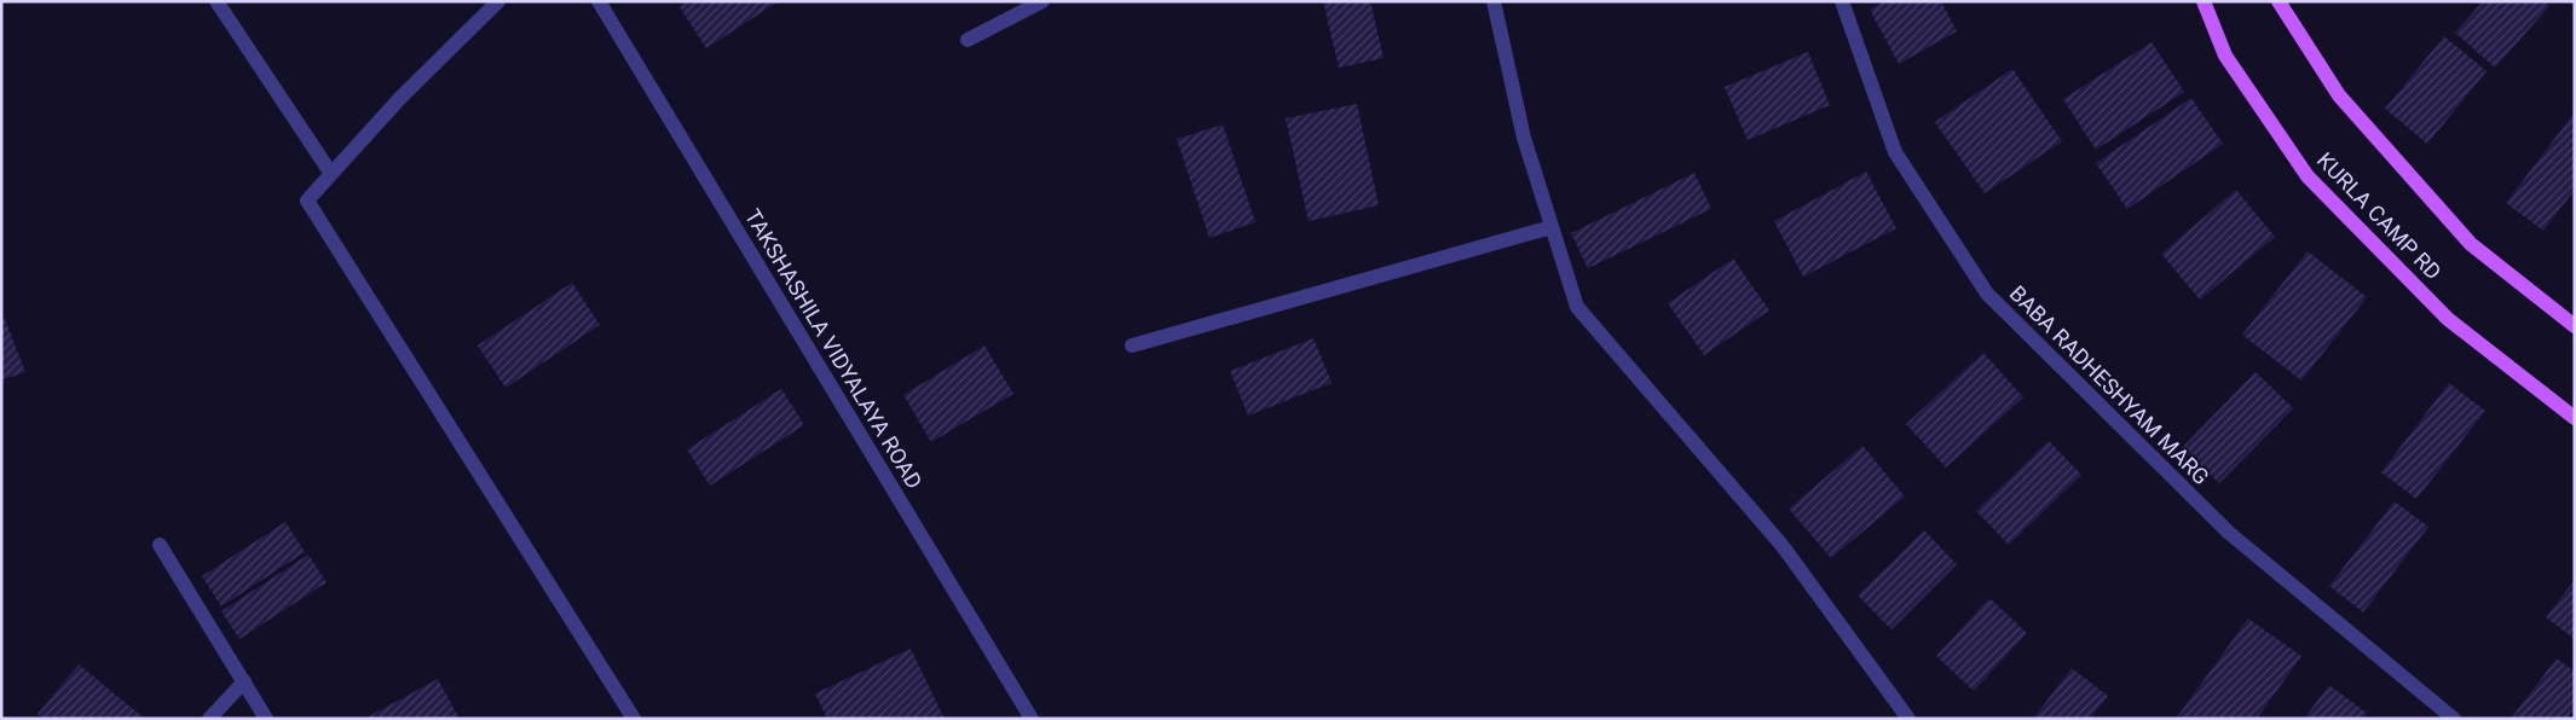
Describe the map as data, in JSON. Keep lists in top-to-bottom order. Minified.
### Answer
{"streets":{"main road":["KURLA CAMP RD"],"street":["TAKSHASHILA VIDYALAYA ROAD","BABA RADHESHYAM MARG"]}}
